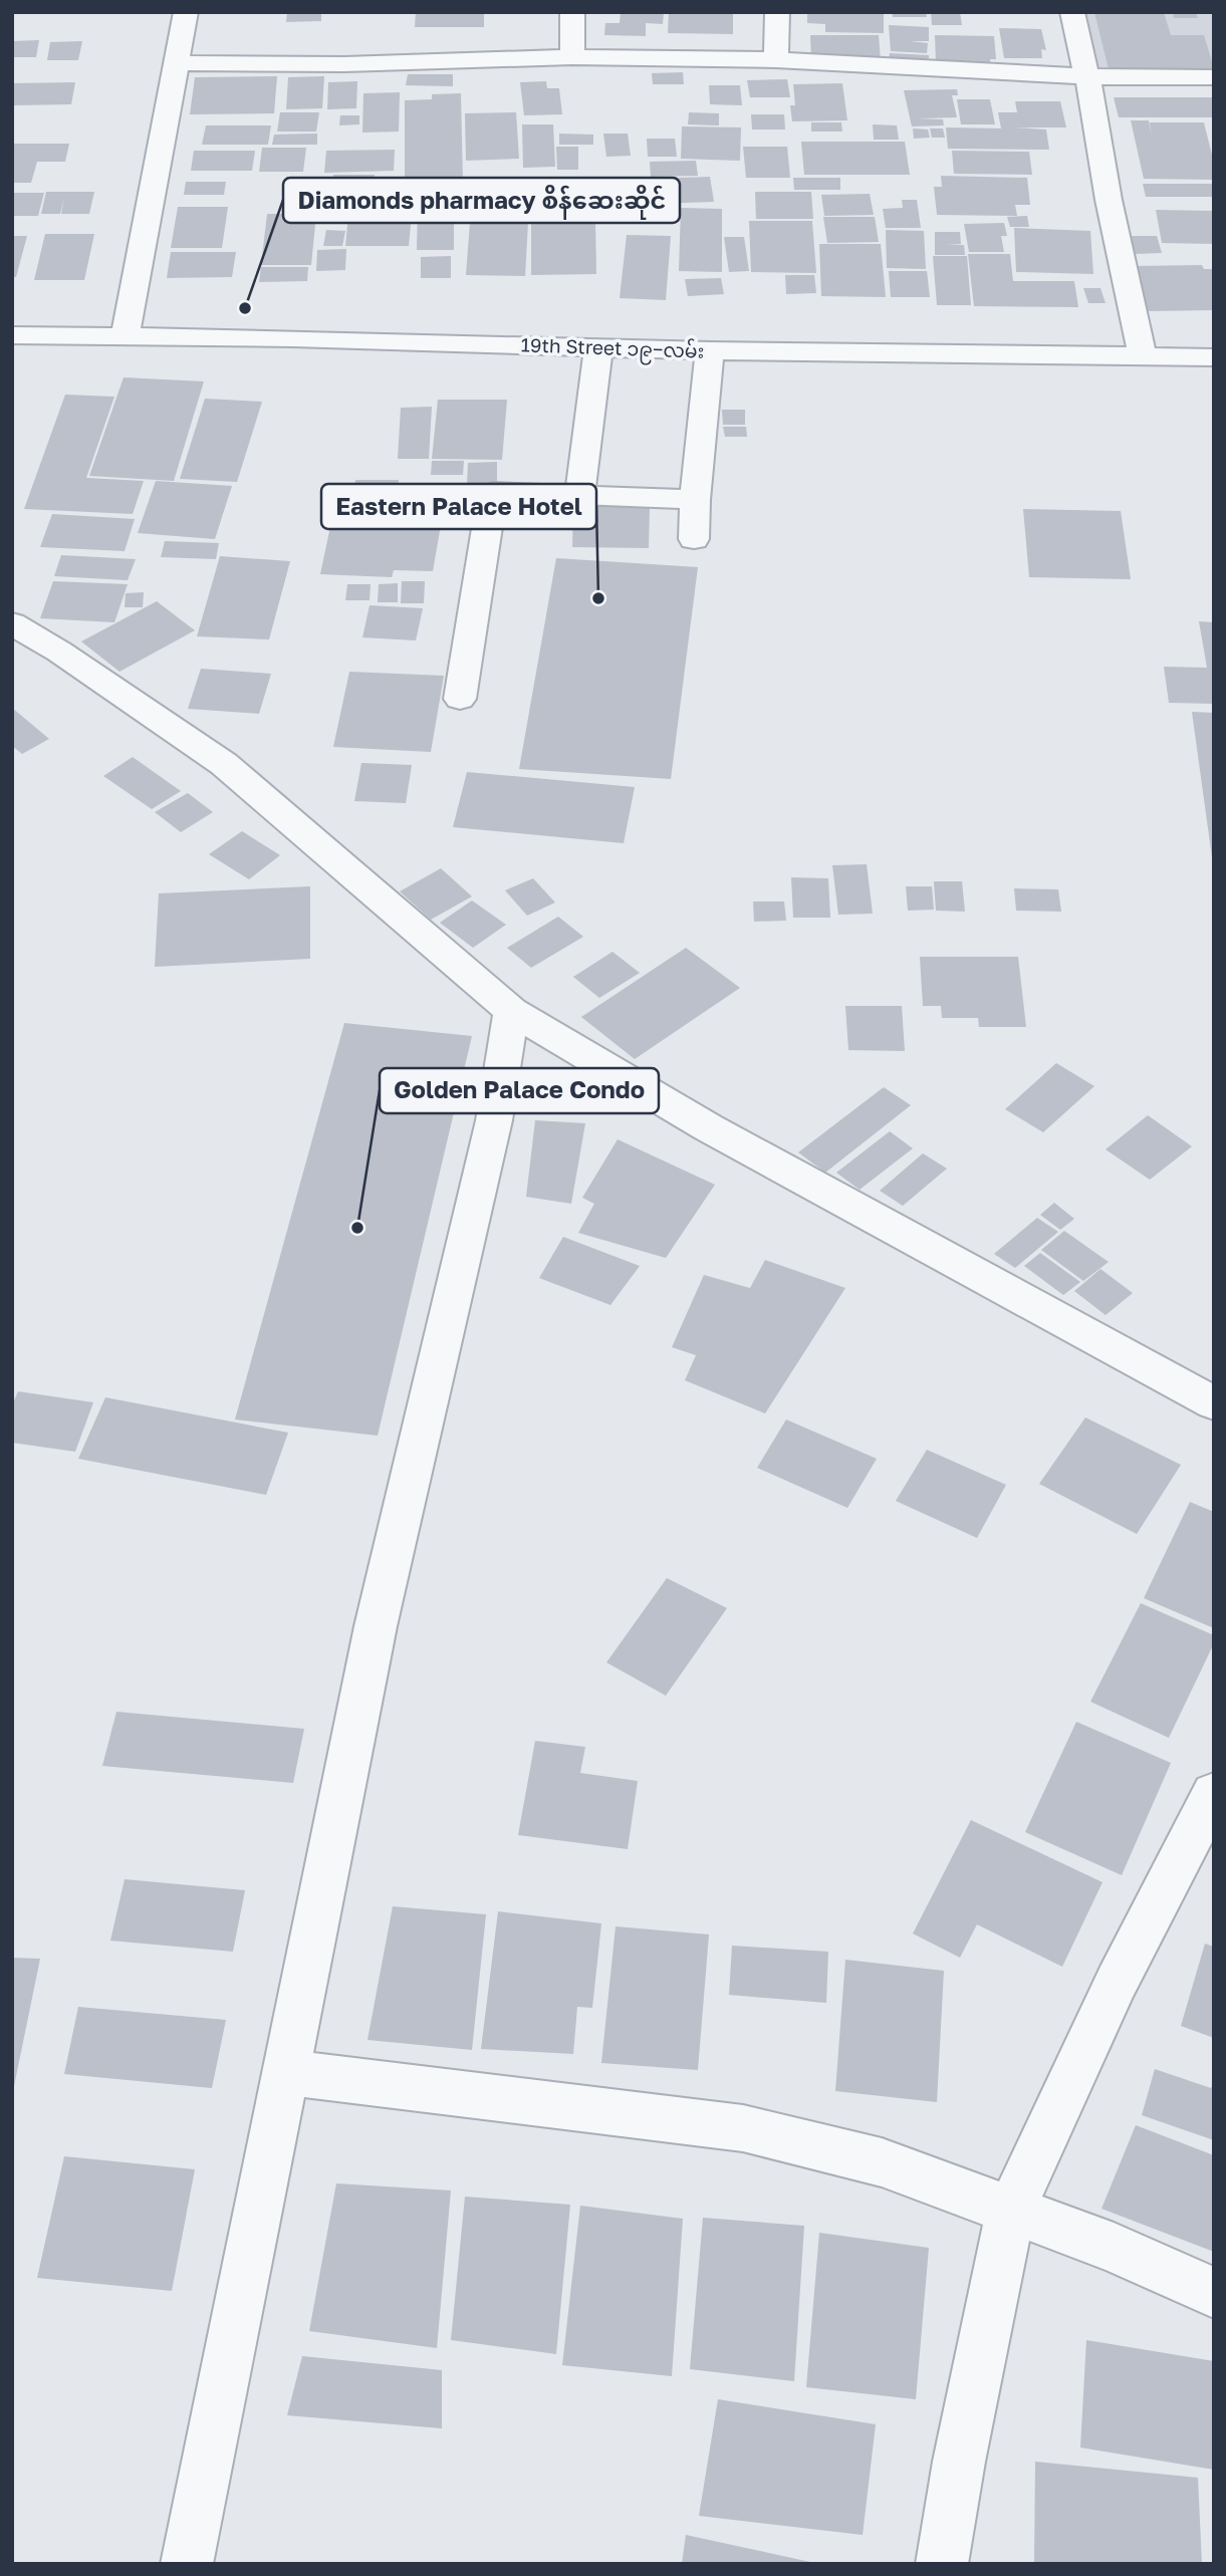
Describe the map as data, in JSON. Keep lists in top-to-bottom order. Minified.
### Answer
{"streets":{"street":["19th Street ၁၉−လမ်း"]},"places":["Diamonds pharmacy စိန်ဆေးဆိုင်","Eastern Palace Hotel","Golden Palace Condo"]}
